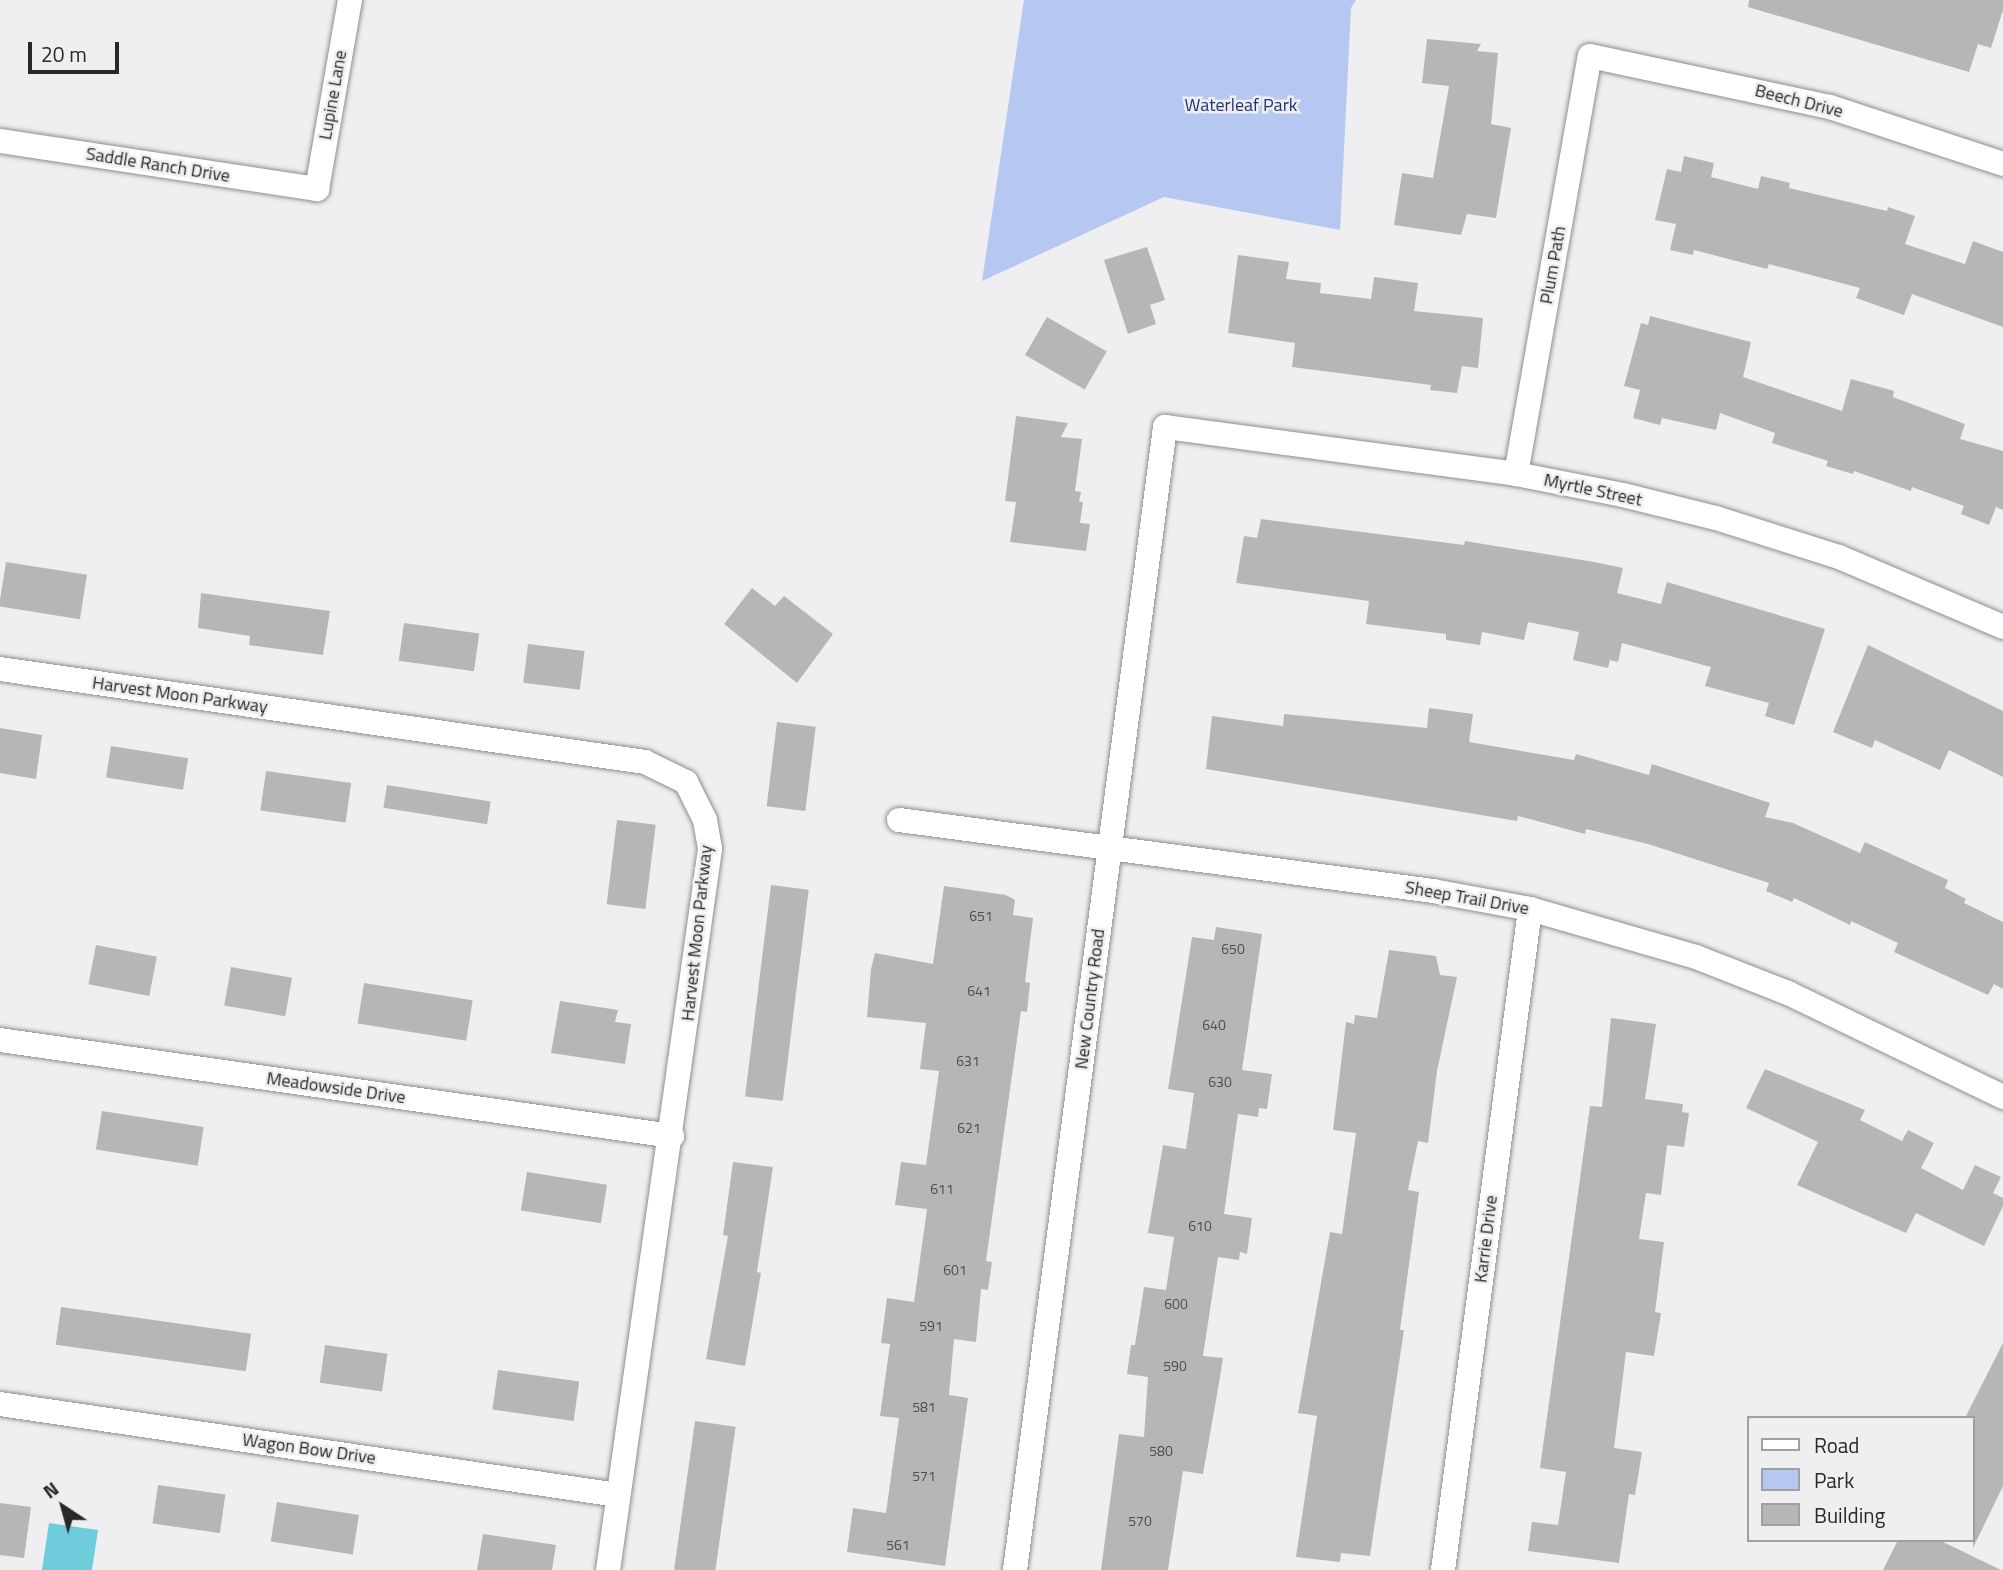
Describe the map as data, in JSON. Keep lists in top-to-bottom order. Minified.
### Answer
{"streets":{"street":["Lupine Lane","Beech Drive","Saddle Ranch Drive","Plum Path","Myrtle Street","Harvest Moon Parkway","Sheep Trail Drive","New Country Road","Meadowside Drive","Karrie Drive","Wagon Bow Drive"]},"crossings":[["Lupine Lane","Saddle Ranch Drive"],["Beech Drive","Plum Path"],["Plum Path","Myrtle Street"],["Myrtle Street","New Country Road"],["Harvest Moon Parkway","Meadowside Drive"],["Harvest Moon Parkway","Wagon Bow Drive"],["Sheep Trail Drive","New Country Road"],["Sheep Trail Drive","Karrie Drive"]],"parks":["Waterleaf Park"],"house_numbers":["651","650","641","640","631","630","621","611","610","601","600","591","590","581","580","571","570","561"],"legend":["Road","Park","Building"],"scale_bar":"20 m","north":"top left"}
